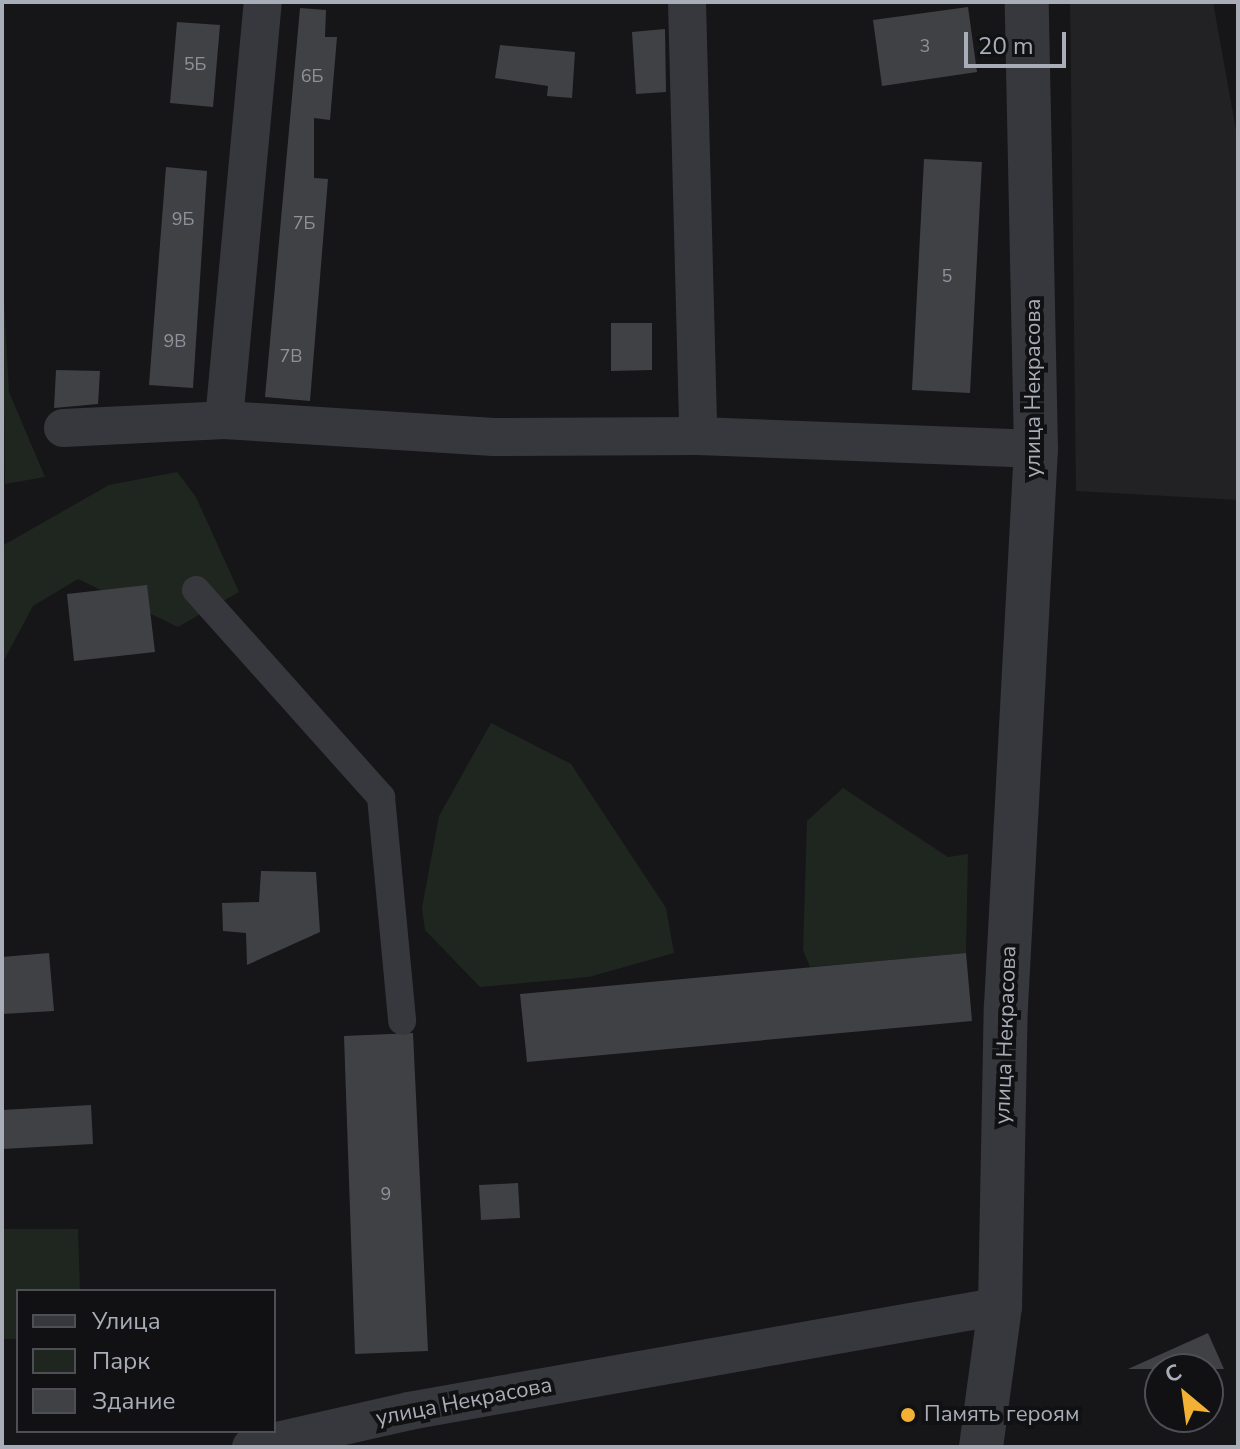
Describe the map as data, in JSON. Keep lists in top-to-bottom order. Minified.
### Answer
{"streets":{"street":["улица Некрасова"]},"places":["Память героям"],"house_numbers":["3","5Б","6Б","9Б","7Б","5","9В","7В","9"],"legend":["Улица","Парк","Здание"],"scale_bar":"20 m","north":"top left"}
